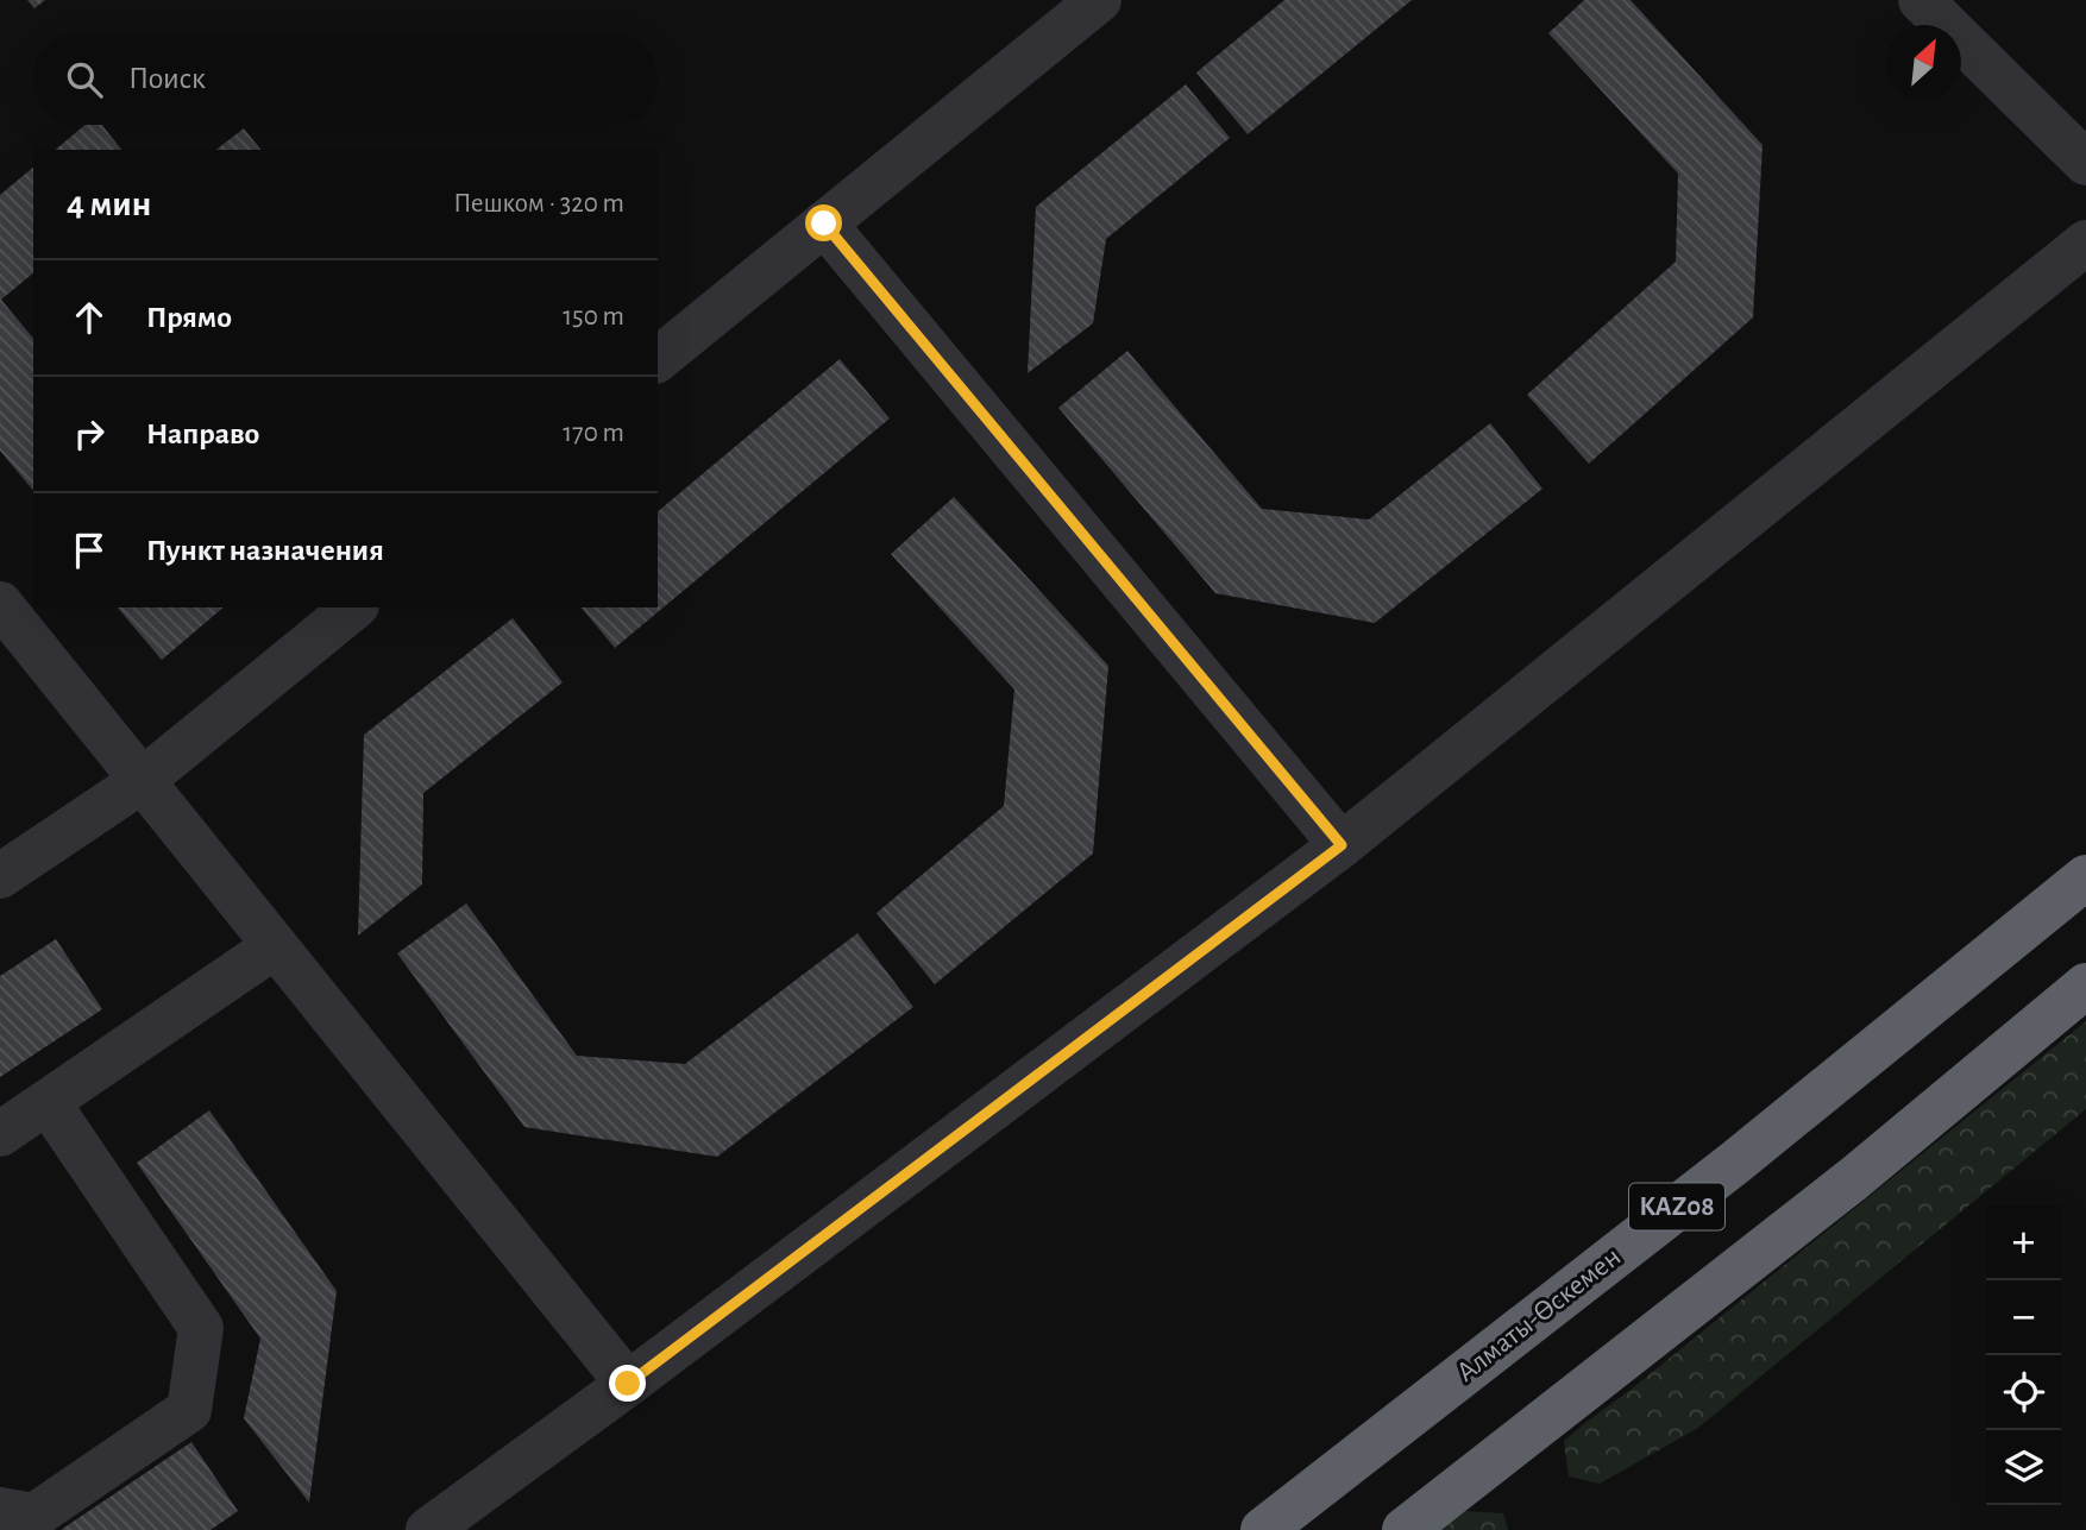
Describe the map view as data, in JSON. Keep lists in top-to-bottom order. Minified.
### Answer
{"streets":{"highway":["KAZ08","Алматы-Өскемен"]},"north":"top right","page":{"search":"Поиск","heading":["4 мин","Пешком · 320 m"],"list":[["Прямо","150 m"],["Направо","170 m"],"Пункт назначения"],"map_buttons":["+","−"]}}
